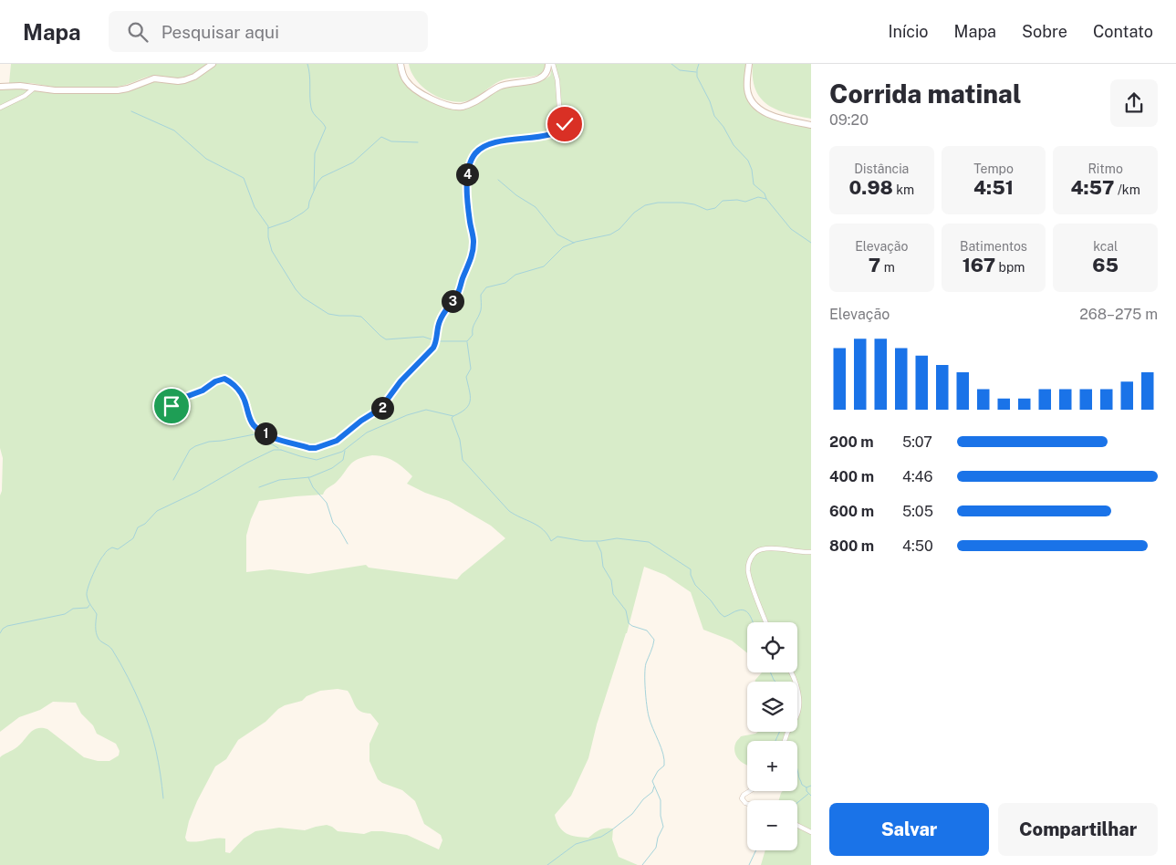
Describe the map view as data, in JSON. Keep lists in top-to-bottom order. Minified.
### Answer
{"page":{"header":"Mapa","search":"Pesquisar aqui","nav":["Início","Mapa","Sobre","Contato"],"heading":["Corrida matinal","09:20"],"stats":[["Distância","0.98 km"],["Tempo","4:51"],["Ritmo","4:57 /km"],["Elevação","7 m"],["Batimentos","167 bpm"],["kcal","65"]],"pins":["4","3","2","1"],"chart":["Elevação","268–275 m"],"list":[{"name":"200 m","note":"5:07"},{"name":"400 m","note":"4:46"},{"name":"600 m","note":"5:05"},{"name":"800 m","note":"4:50"}],"map_buttons":["+","−"],"buttons":["Salvar","Compartilhar"]}}
